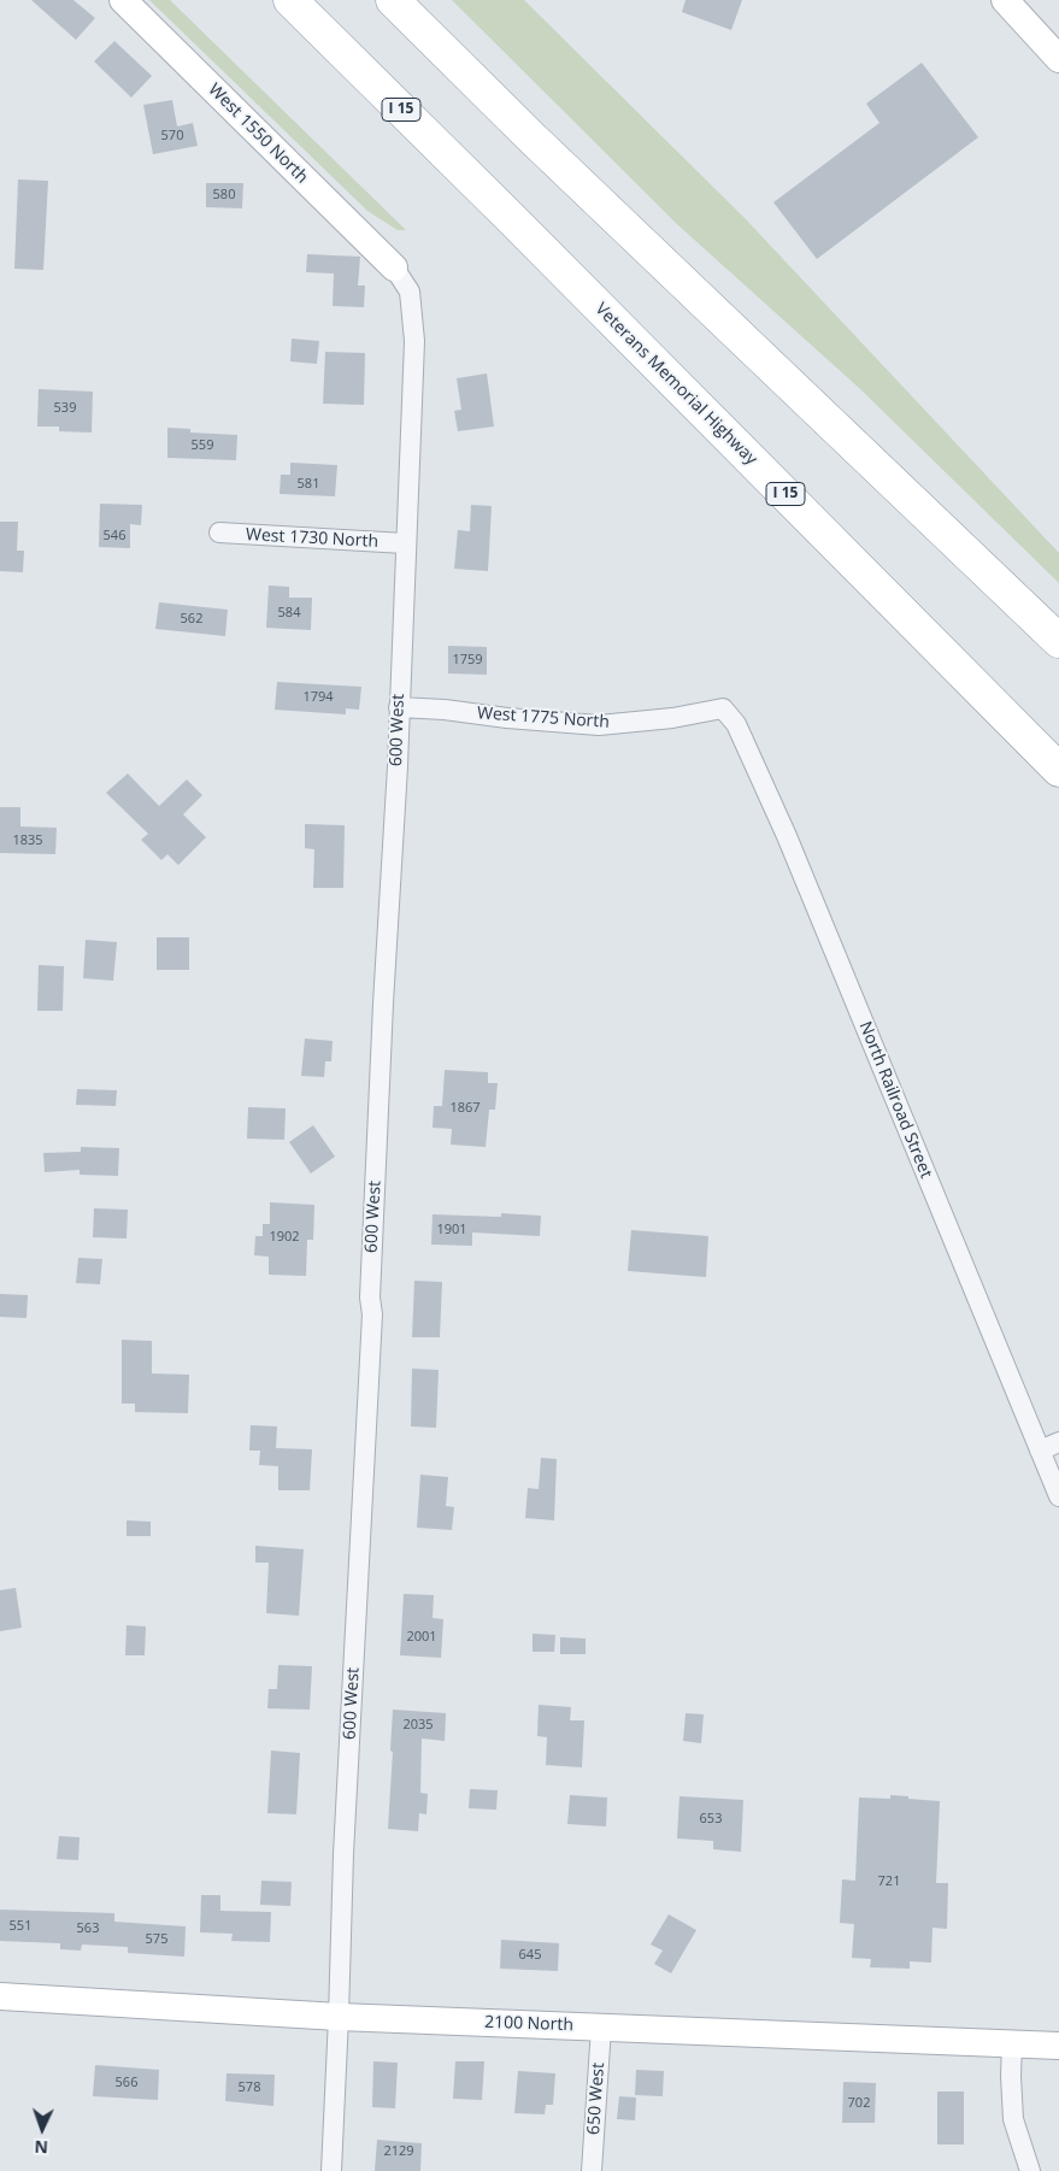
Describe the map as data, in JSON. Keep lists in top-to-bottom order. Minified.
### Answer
{"streets":{"highway":["I 15","Veterans Memorial Highway"],"street":["West 1550 North","West 1730 North","West 1775 North","600 West","North Railroad Street","2100 North","650 West"]},"crossings":[["West 1550 North","600 West"],["West 1730 North","600 West"],["West 1775 North","600 West"],["West 1775 North","North Railroad Street"],["600 West","2100 North"],["2100 North","650 West"]],"house_numbers":["570","580","539","559","581","546","584","562","1759","1794","1835","1867","1901","1902","2001","2035","653","721","551","563","575","645","566","578","702","2129"],"north":"bottom"}
